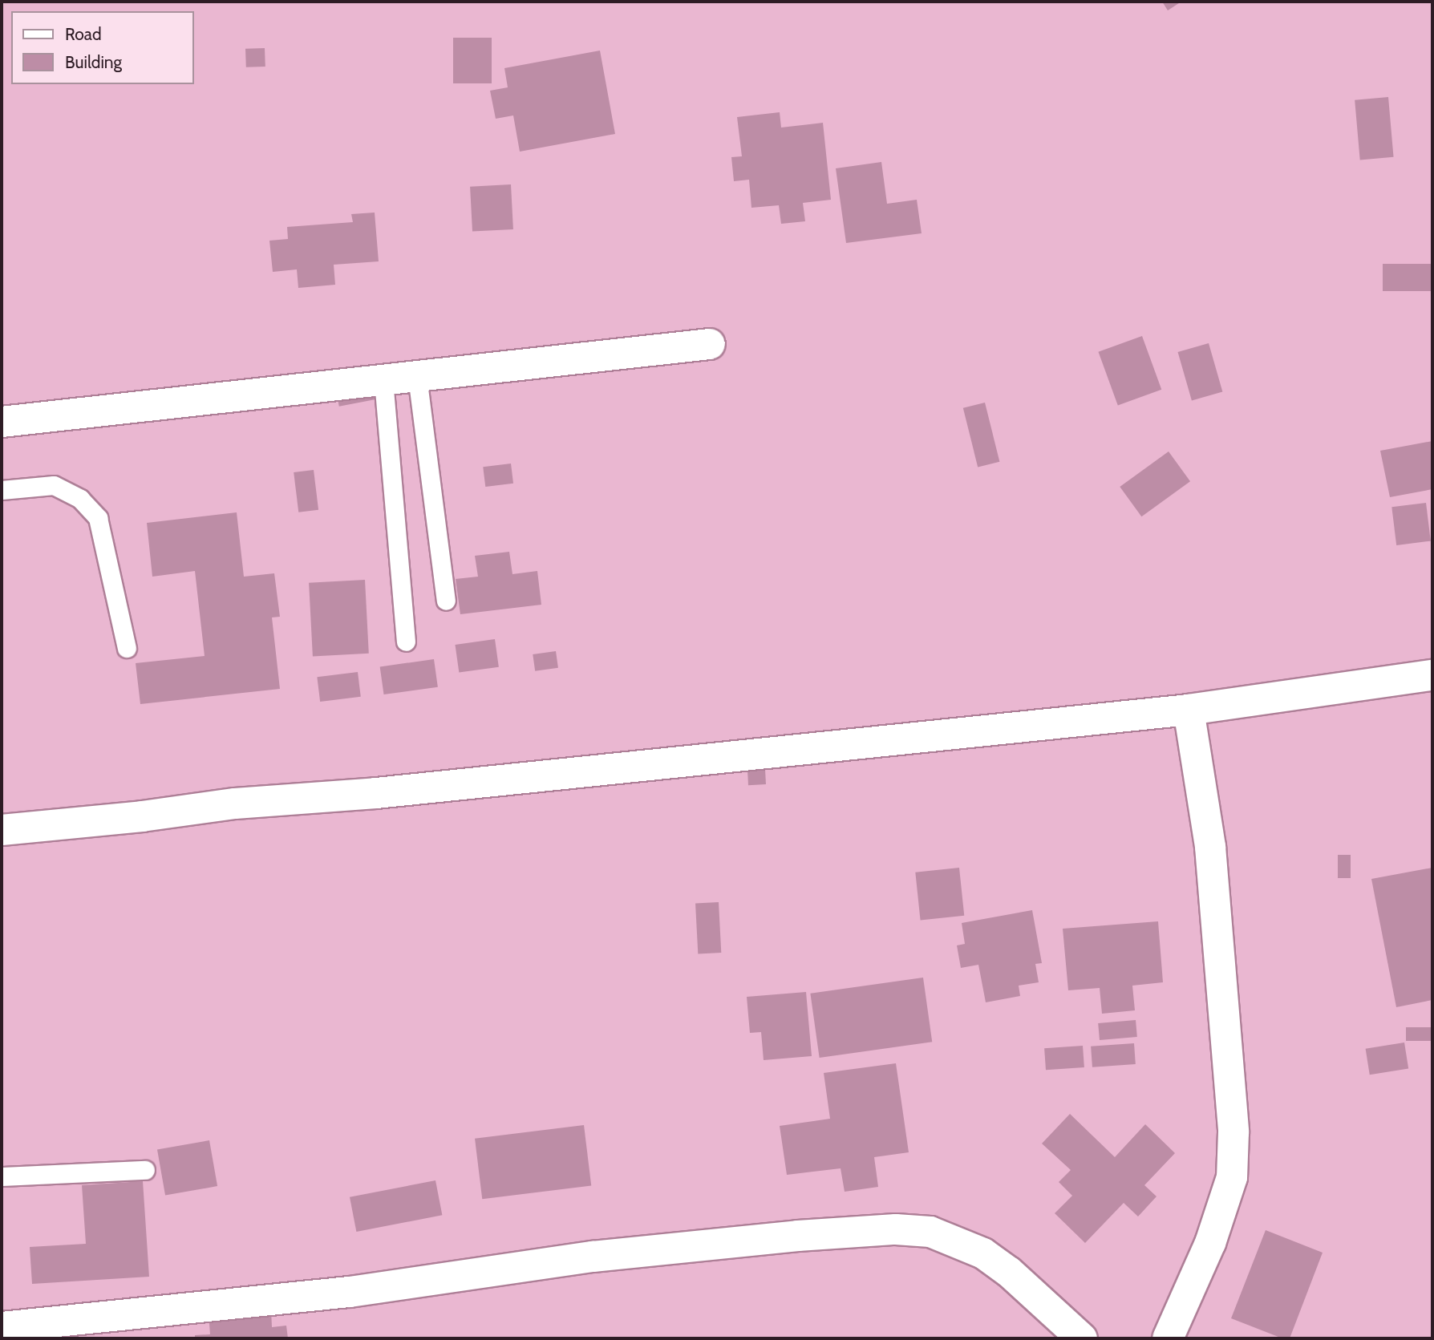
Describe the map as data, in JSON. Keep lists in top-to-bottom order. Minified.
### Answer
{"legend":["Road","Building"]}
